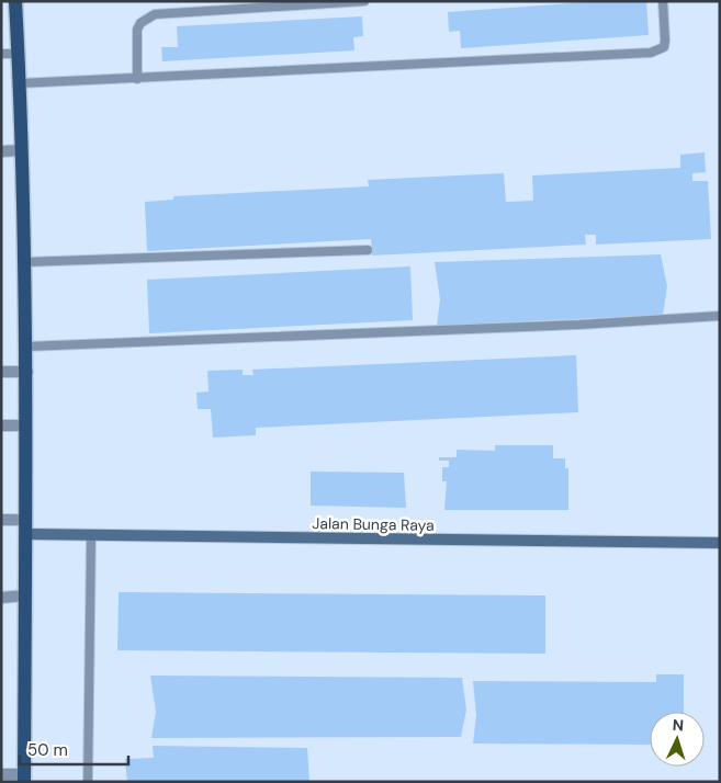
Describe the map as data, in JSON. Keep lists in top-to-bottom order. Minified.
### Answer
{"streets":{"street":["Jalan Bunga Raya"]},"scale_bar":"50 m","north":"top"}
